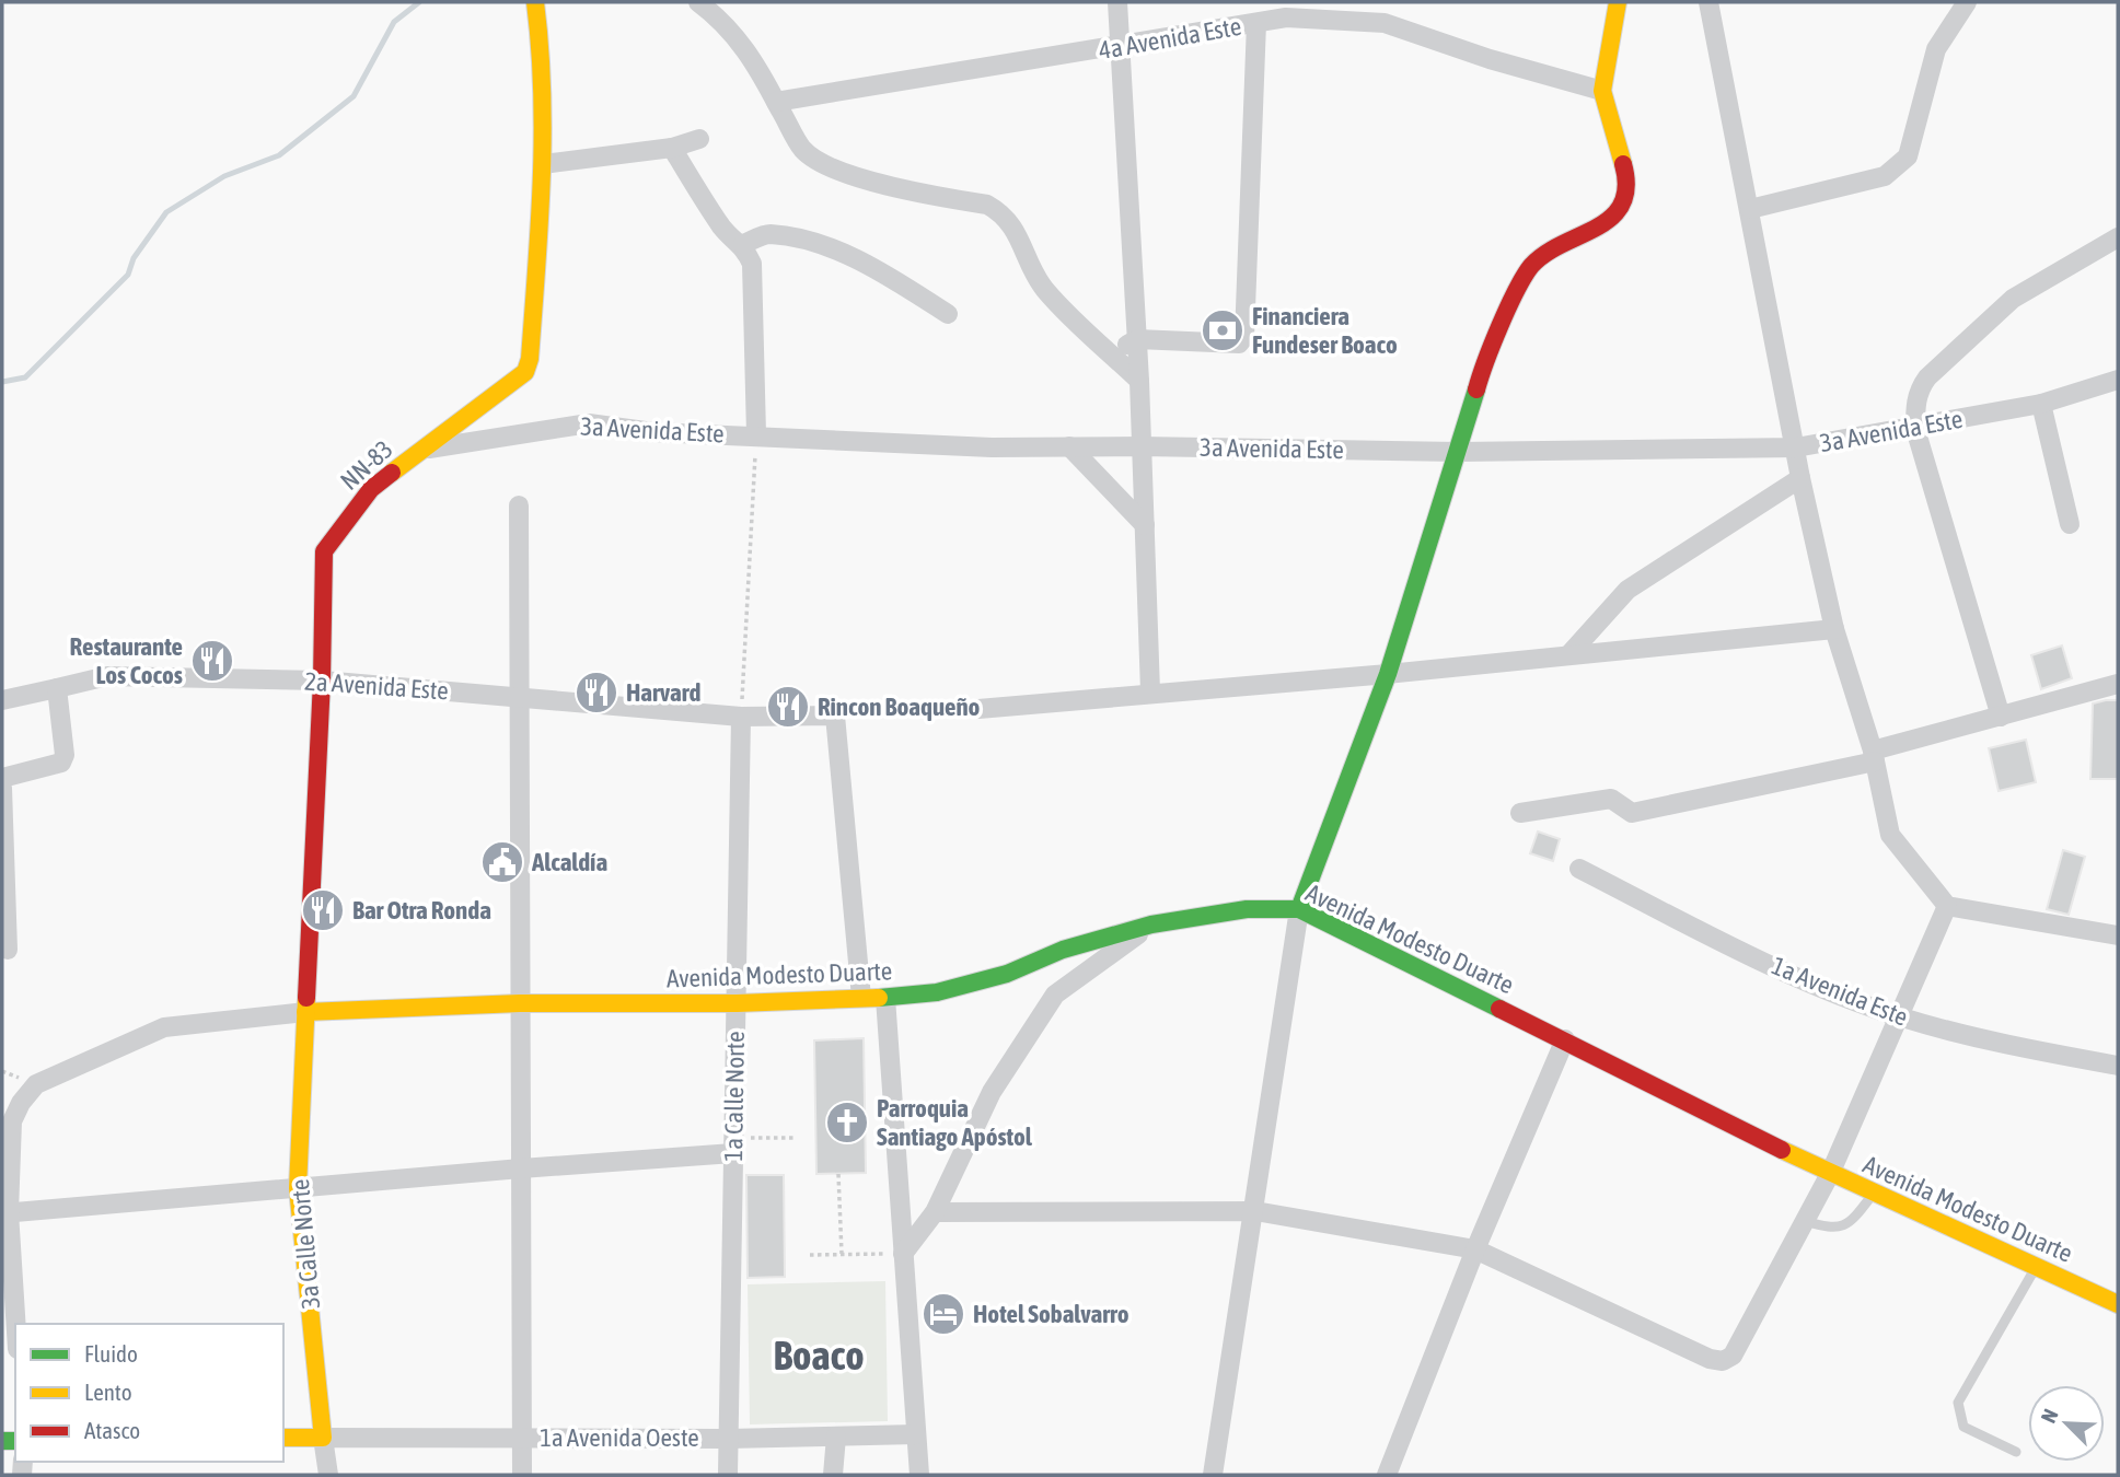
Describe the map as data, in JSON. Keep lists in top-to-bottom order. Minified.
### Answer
{"streets":{"main road":["NN-83","Avenida Modesto Duarte","3a Calle Norte"],"street":["4a Avenida Este","3a Avenida Este","2a Avenida Este","1a Avenida Este","1a Calle Norte","1a Avenida Oeste"]},"crossings":[["3a Avenida Este","NN-83"],["NN-83","2a Avenida Este"],["NN-83","Avenida Modesto Duarte"],["NN-83","3a Calle Norte"],["2a Avenida Este","1a Calle Norte"],["Avenida Modesto Duarte","1a Calle Norte"],["Avenida Modesto Duarte","3a Calle Norte"],["1a Calle Norte","1a Avenida Oeste"],["3a Calle Norte","1a Avenida Oeste"]],"districts":["Boaco"],"places":{"bank":["Financiera Fundeser Boaco"],"restaurant":["Restaurante Los Cocos","Harvard","Rincon Boaqueño","Bar Otra Ronda"],"public building":["Alcaldía"],"church":["Parroquia Santiago Apóstol"],"hotel":["Hotel Sobalvarro"]},"legend":["Fluido","Lento","Atasco"],"north":"top left"}
